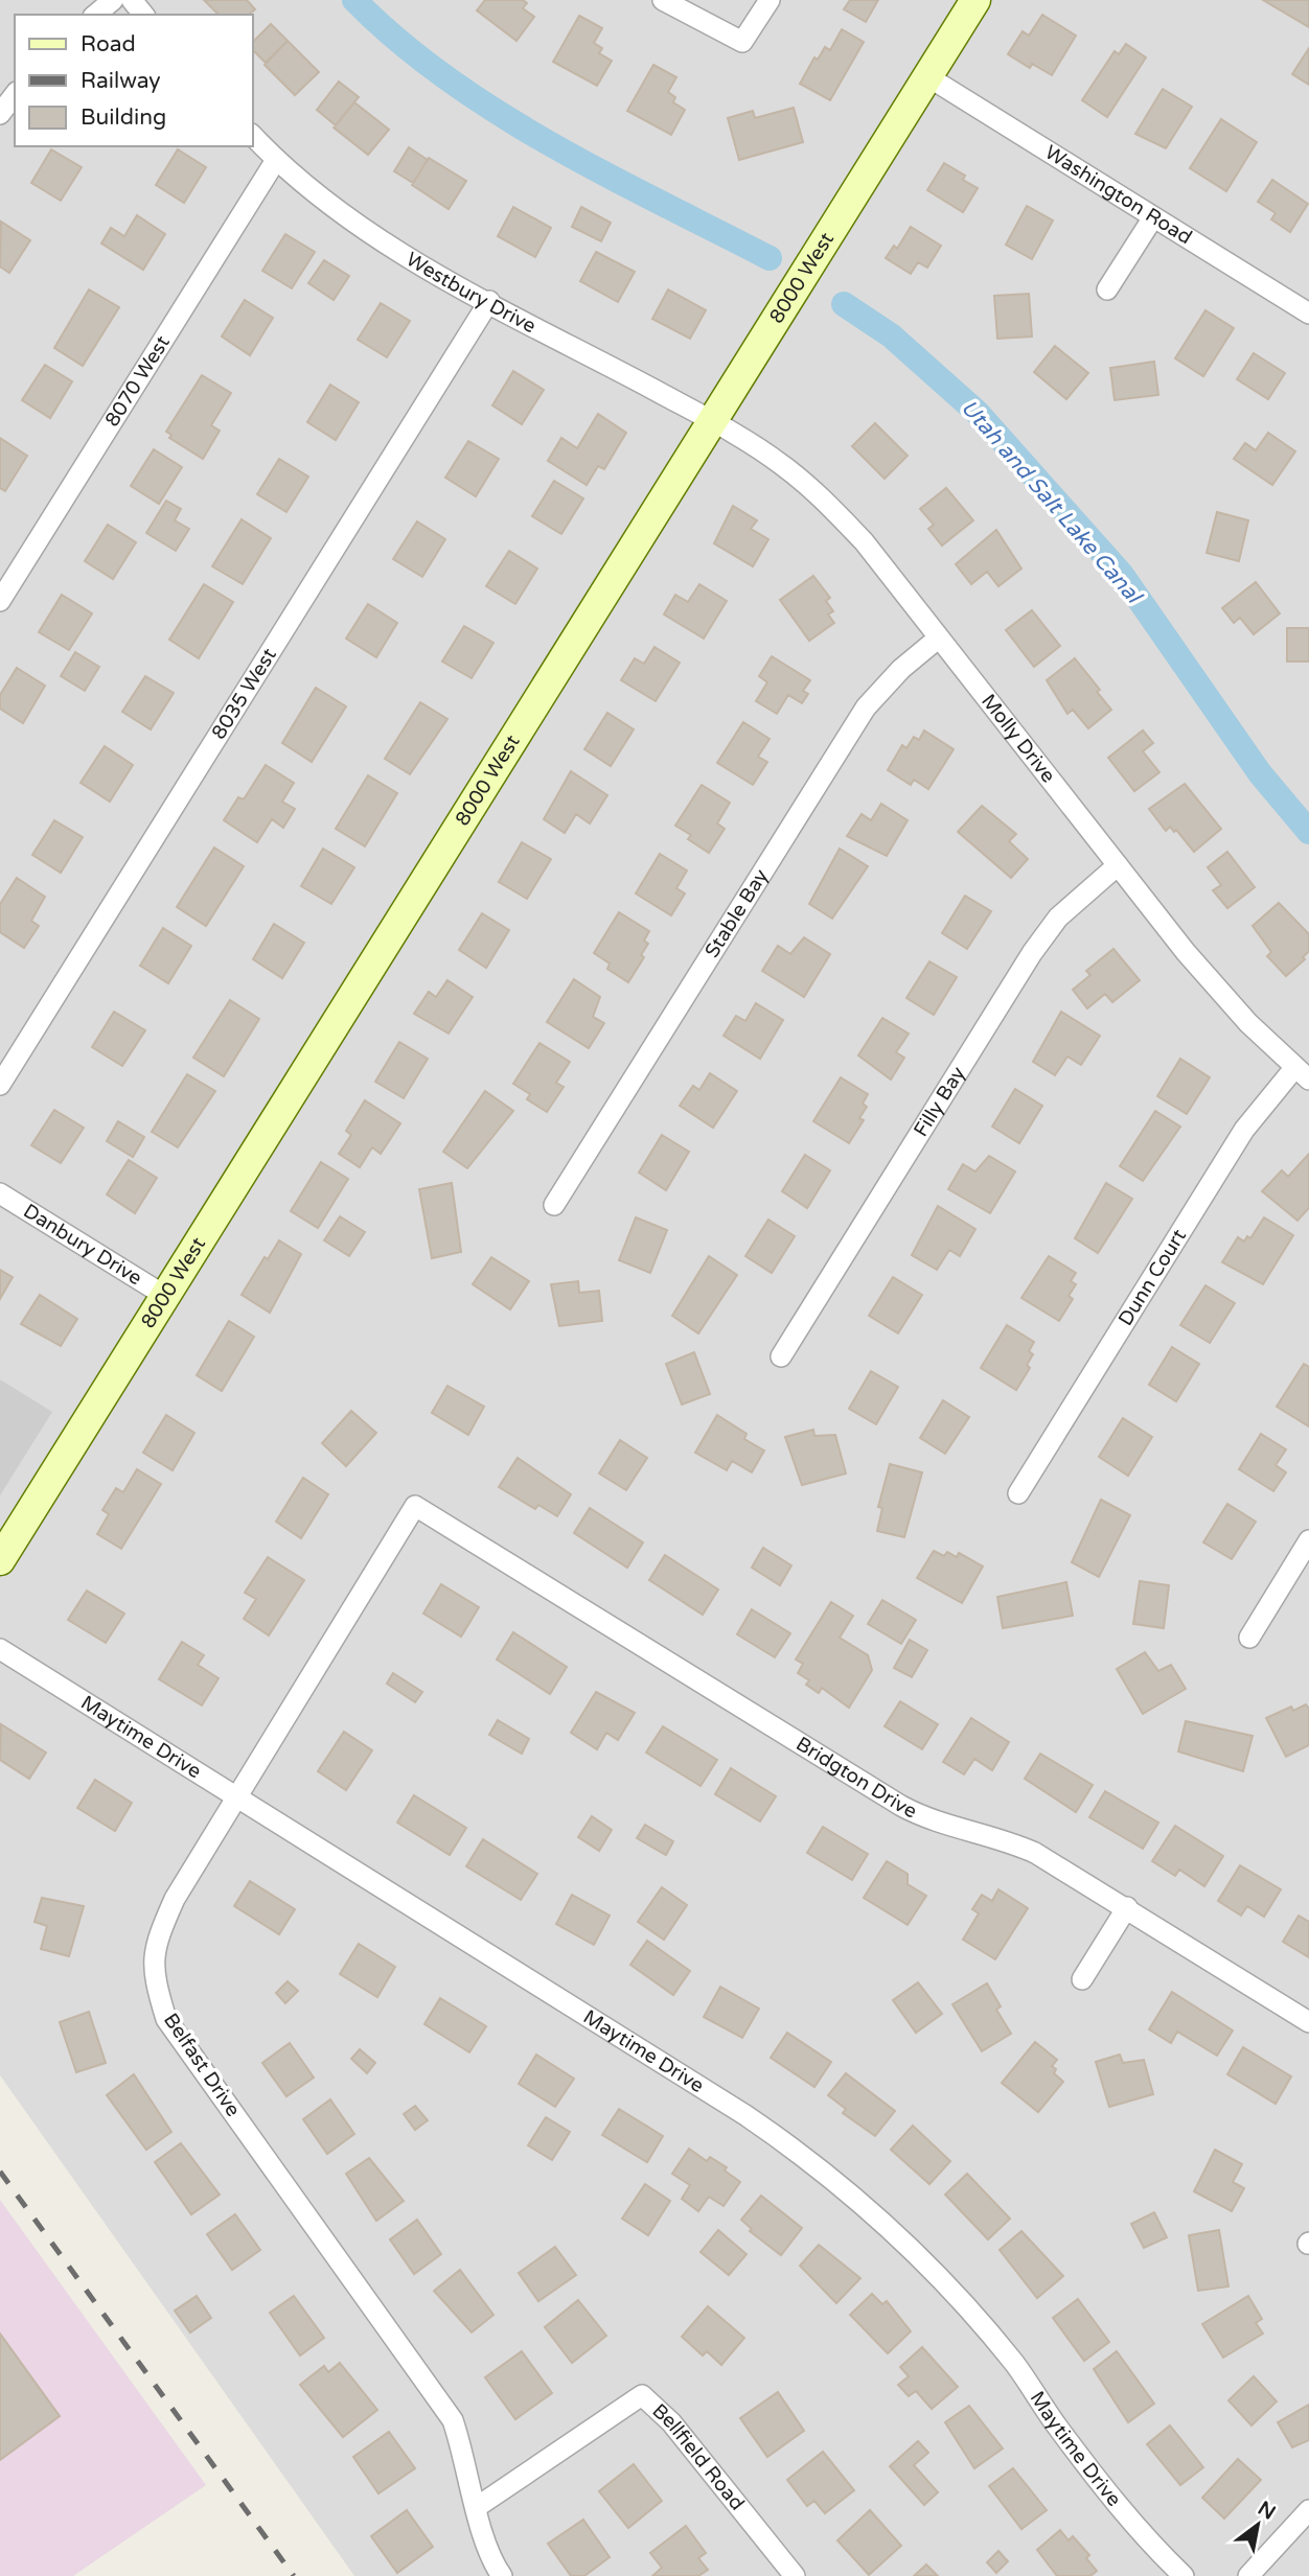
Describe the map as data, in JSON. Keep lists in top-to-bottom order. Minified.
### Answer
{"streets":{"street":["Washington Road","8000 West","Westbury Drive","8070 West","8035 West","Molly Drive","Stable Bay","Filly Bay","Danbury Drive","Dunn Court","Maytime Drive","Bridgton Drive","Belfast Drive","Bellfield Road"]},"crossings":[["Washington Road","8000 West"],["8000 West","Westbury Drive"],["8000 West","Molly Drive"],["8000 West","Danbury Drive"],["Westbury Drive","8070 West"],["Westbury Drive","8035 West"],["Westbury Drive","Molly Drive"],["Molly Drive","Stable Bay"],["Molly Drive","Filly Bay"],["Molly Drive","Dunn Court"],["Maytime Drive","Belfast Drive"],["Bridgton Drive","Belfast Drive"],["Belfast Drive","Bellfield Road"]],"water":["Utah and Salt Lake Canal"],"legend":["Road","Railway","Building"],"north":"top right"}
